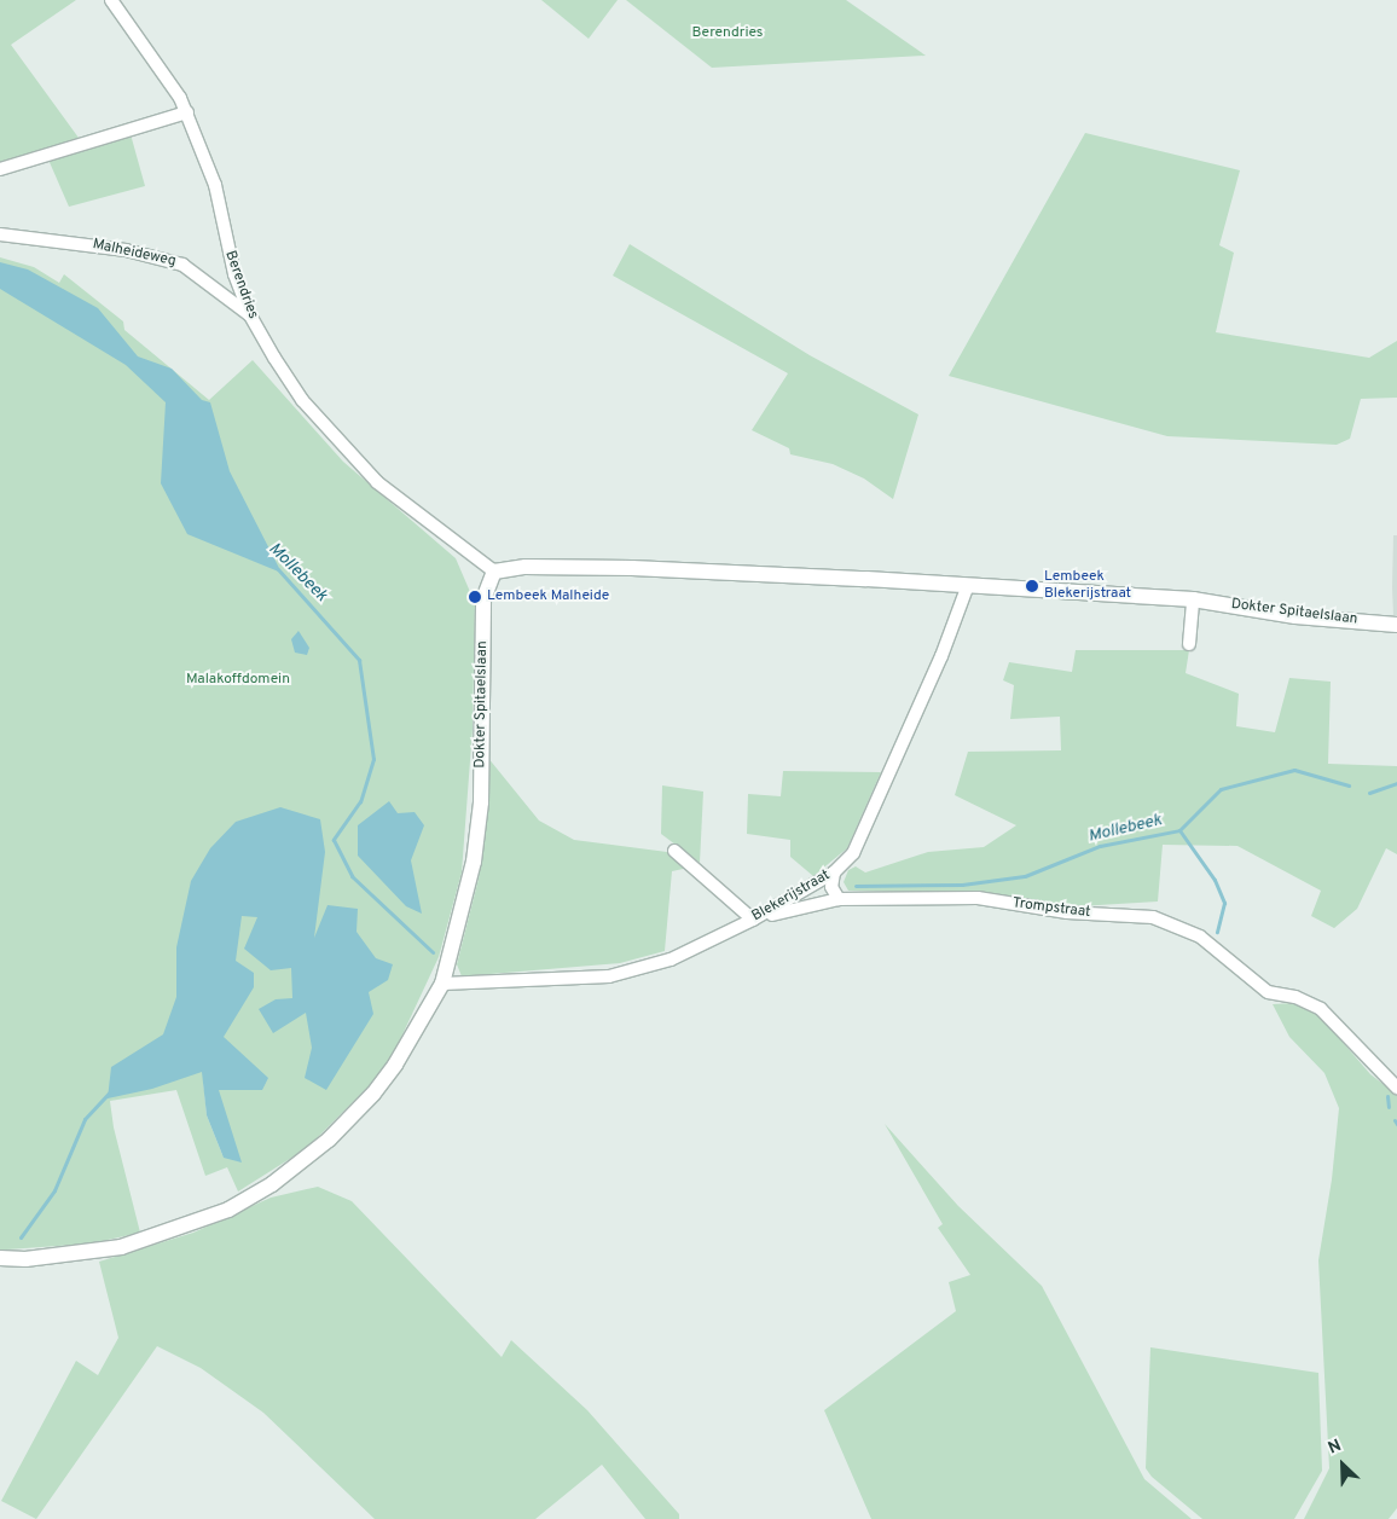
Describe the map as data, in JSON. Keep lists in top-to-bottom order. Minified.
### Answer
{"streets":{"street":["Malheideweg","Berendries","Dokter Spitaelslaan","Blekerijstraat","Trompstraat"]},"crossings":[["Malheideweg","Berendries"],["Berendries","Dokter Spitaelslaan"],["Dokter Spitaelslaan","Blekerijstraat"],["Blekerijstraat","Trompstraat"]],"water":["Mollebeek"],"parks":["Berendries","Malakoffdomein"],"places":["Lembeek Blekerijstraat","Lembeek Malheide"],"north":"top left"}
